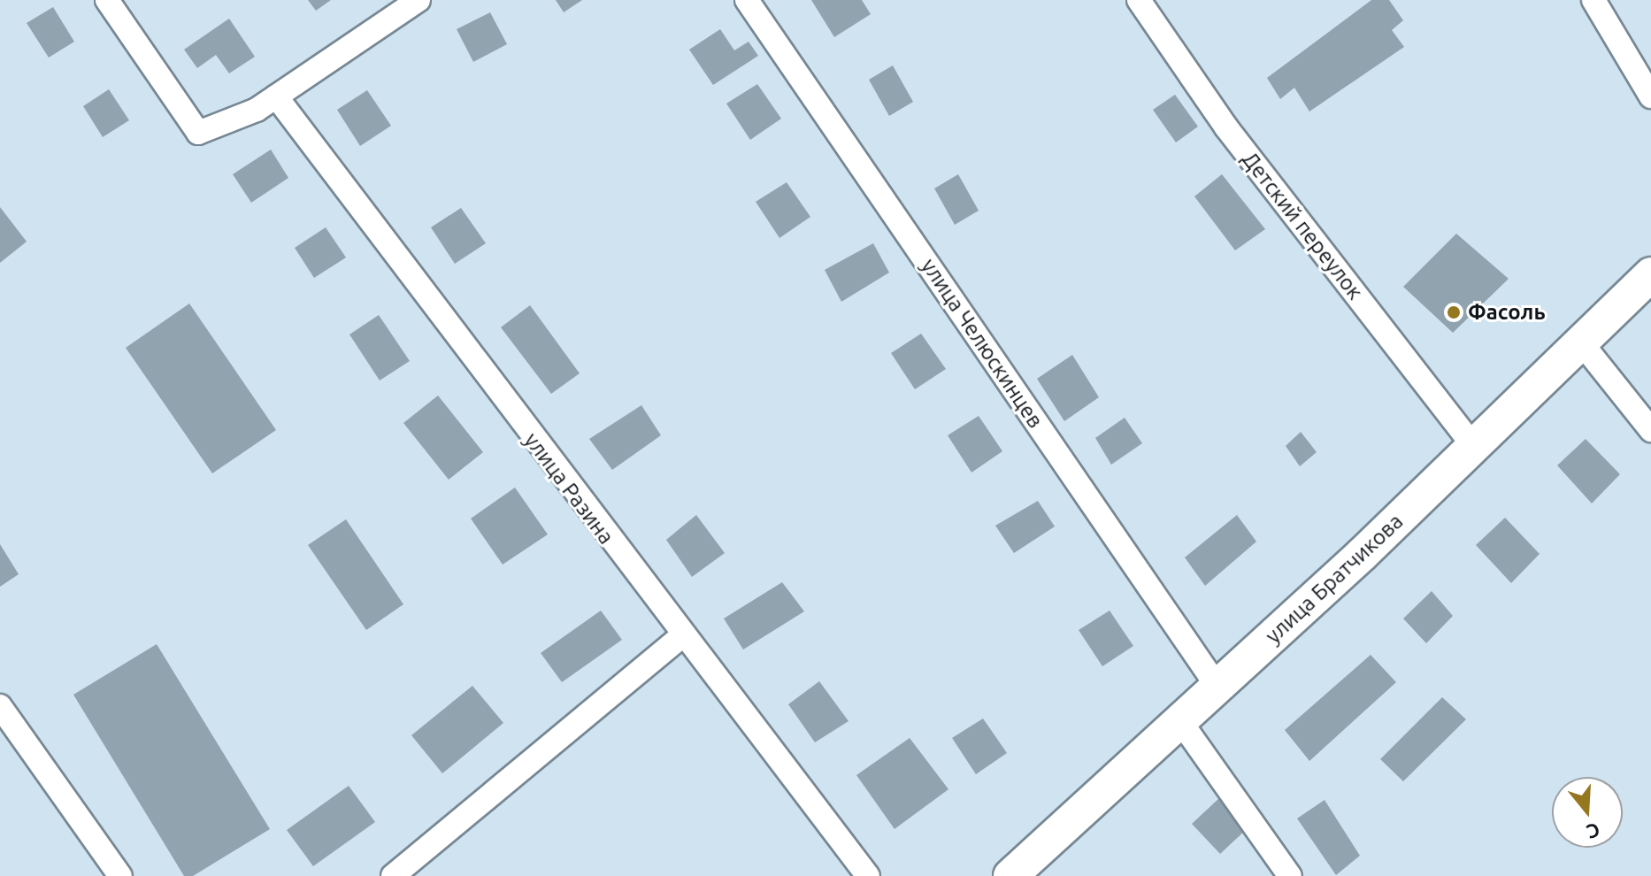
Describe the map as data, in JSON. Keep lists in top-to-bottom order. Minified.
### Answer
{"streets":{"main road":["улица Братчикова"],"street":["Детский переулок","улица Челюскинцев","улица Разина"]},"crossings":[["Детский переулок","улица Братчикова"],["улица Челюскинцев","улица Братчикова"]],"places":["Фасоль"],"north":"bottom"}
